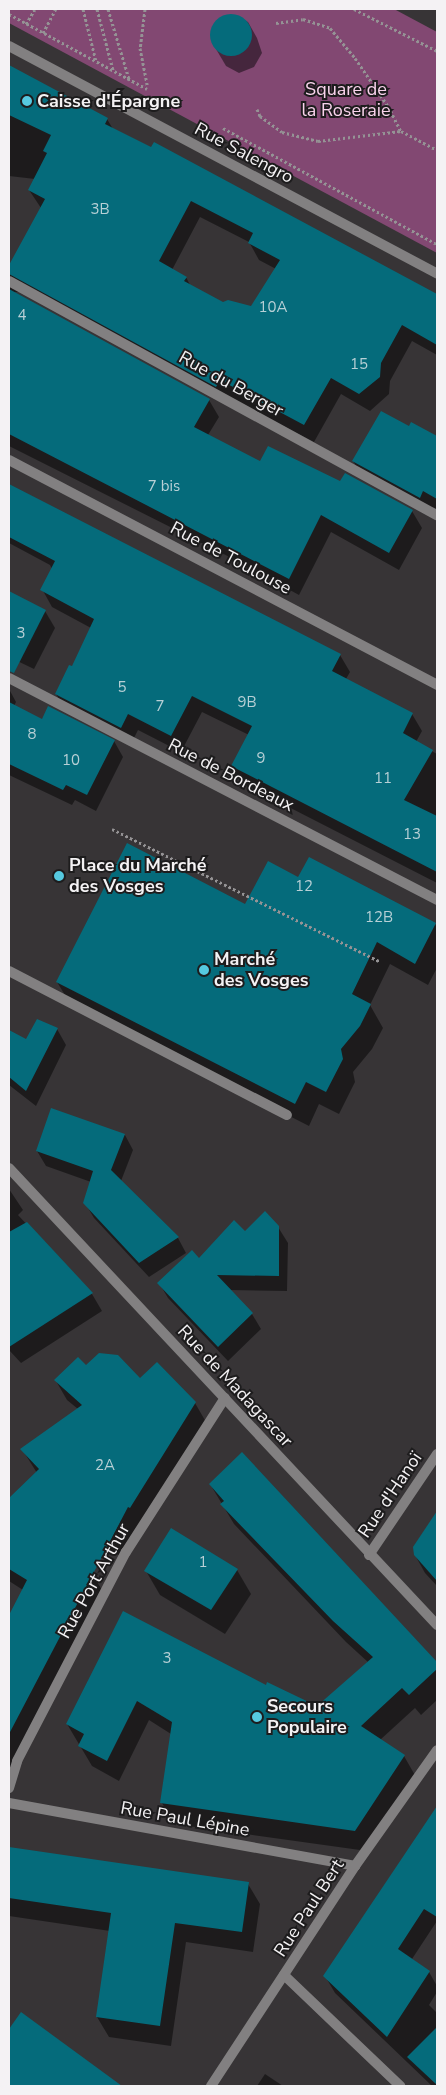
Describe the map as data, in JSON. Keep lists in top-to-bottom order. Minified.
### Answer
{"streets":{"street":["Rue Salengro","Rue du Berger","Rue de Toulouse","Rue de Bordeaux","Rue de Madagascar","Rue d'Hanoï","Rue Port Arthur","Rue Paul Lépine","Rue Paul Bert"]},"crossings":[["Rue de Madagascar","Rue d'Hanoï"],["Rue de Madagascar","Rue Port Arthur"],["Rue Paul Lépine","Rue Paul Bert"]],"parks":["Square de la Roseraie"],"places":["Caisse d'Épargne","Place du Marché des Vosges","Marché des Vosges","Secours Populaire"],"house_numbers":["3B","10A","4","15","7 bis","3","5","9B","7","8","9","10","11","13","12","12B","2A","1","3"]}
